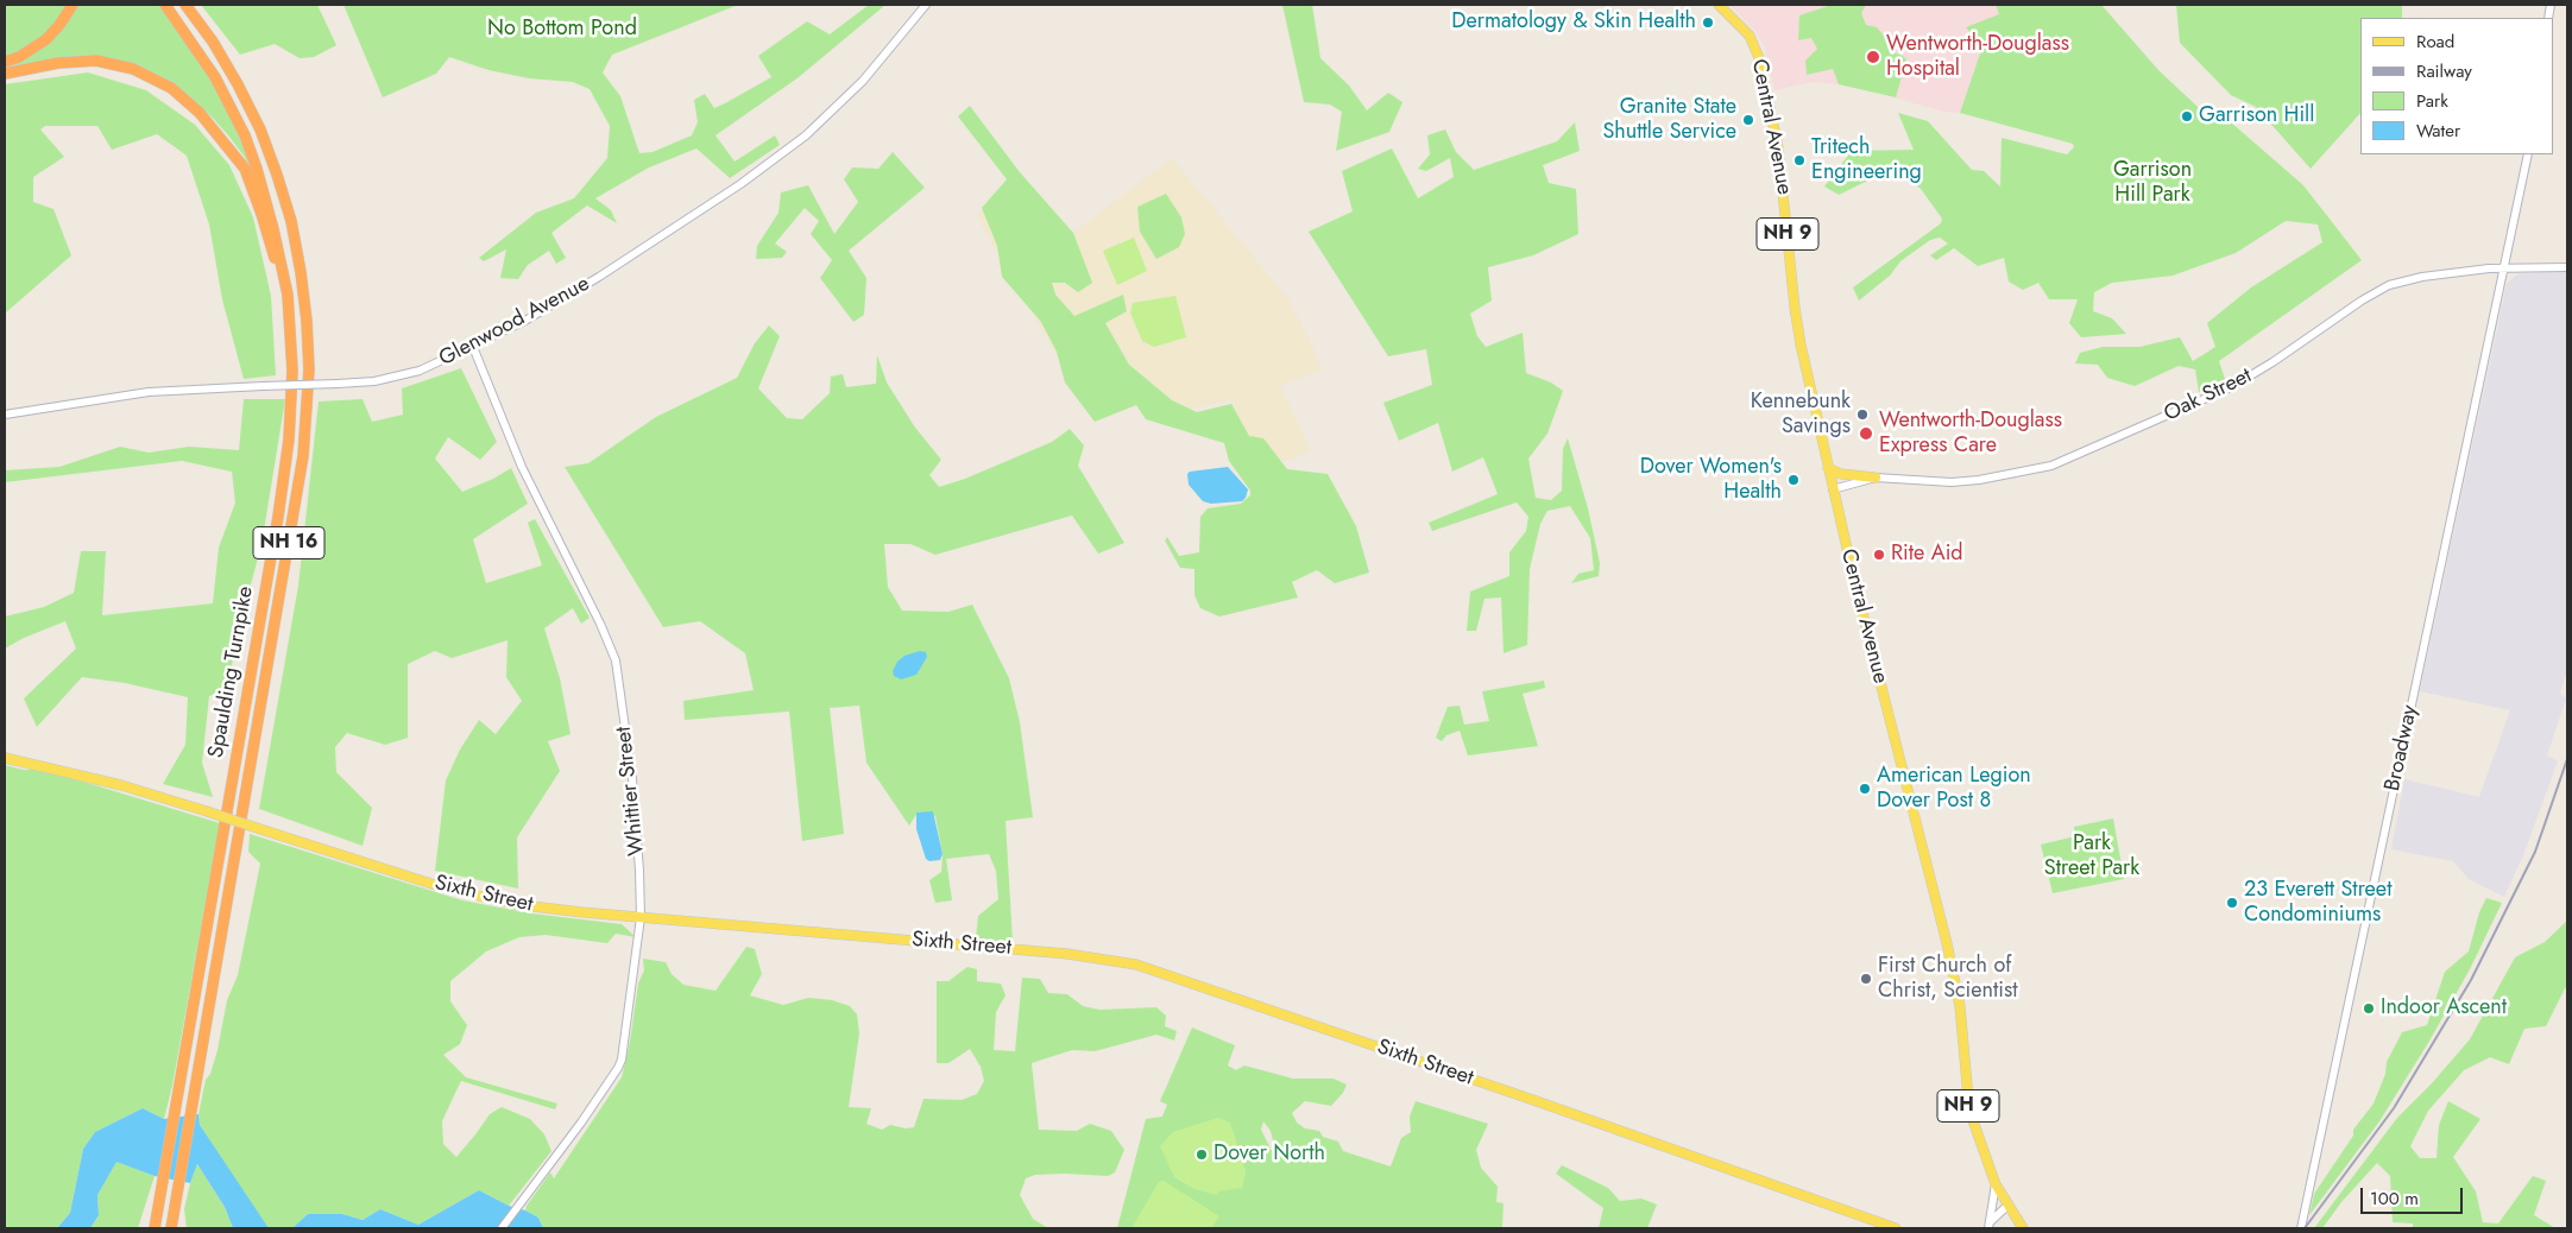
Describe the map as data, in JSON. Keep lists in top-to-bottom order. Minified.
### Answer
{"streets":{"highway":["NH 16","Spaulding Turnpike"],"main road":["Central Avenue","NH 9","Sixth Street"],"street":["Glenwood Avenue","Oak Street","Broadway","Whittier Street"]},"crossings":[["Central Avenue","Oak Street"],["Glenwood Avenue","Whittier Street"],["Oak Street","Broadway"],["Whittier Street","Sixth Street"]],"parks":["No Bottom Pond","Garrison Hill Park","Park Street Park"],"places":["Dermatology & Skin Health","Wentworth-Douglass Hospital","Garrison Hill","Granite State Shuttle Service","Tritech Engineering","Kennebunk Savings","Wentworth-Douglass Express Care","Dover Women's Health","Rite Aid","American Legion Dover Post 8","23 Everett Street Condominiums","First Church of Christ, Scientist","Indoor Ascent","Dover North"],"legend":["Road","Railway","Park","Water"],"scale_bar":"100 m"}
